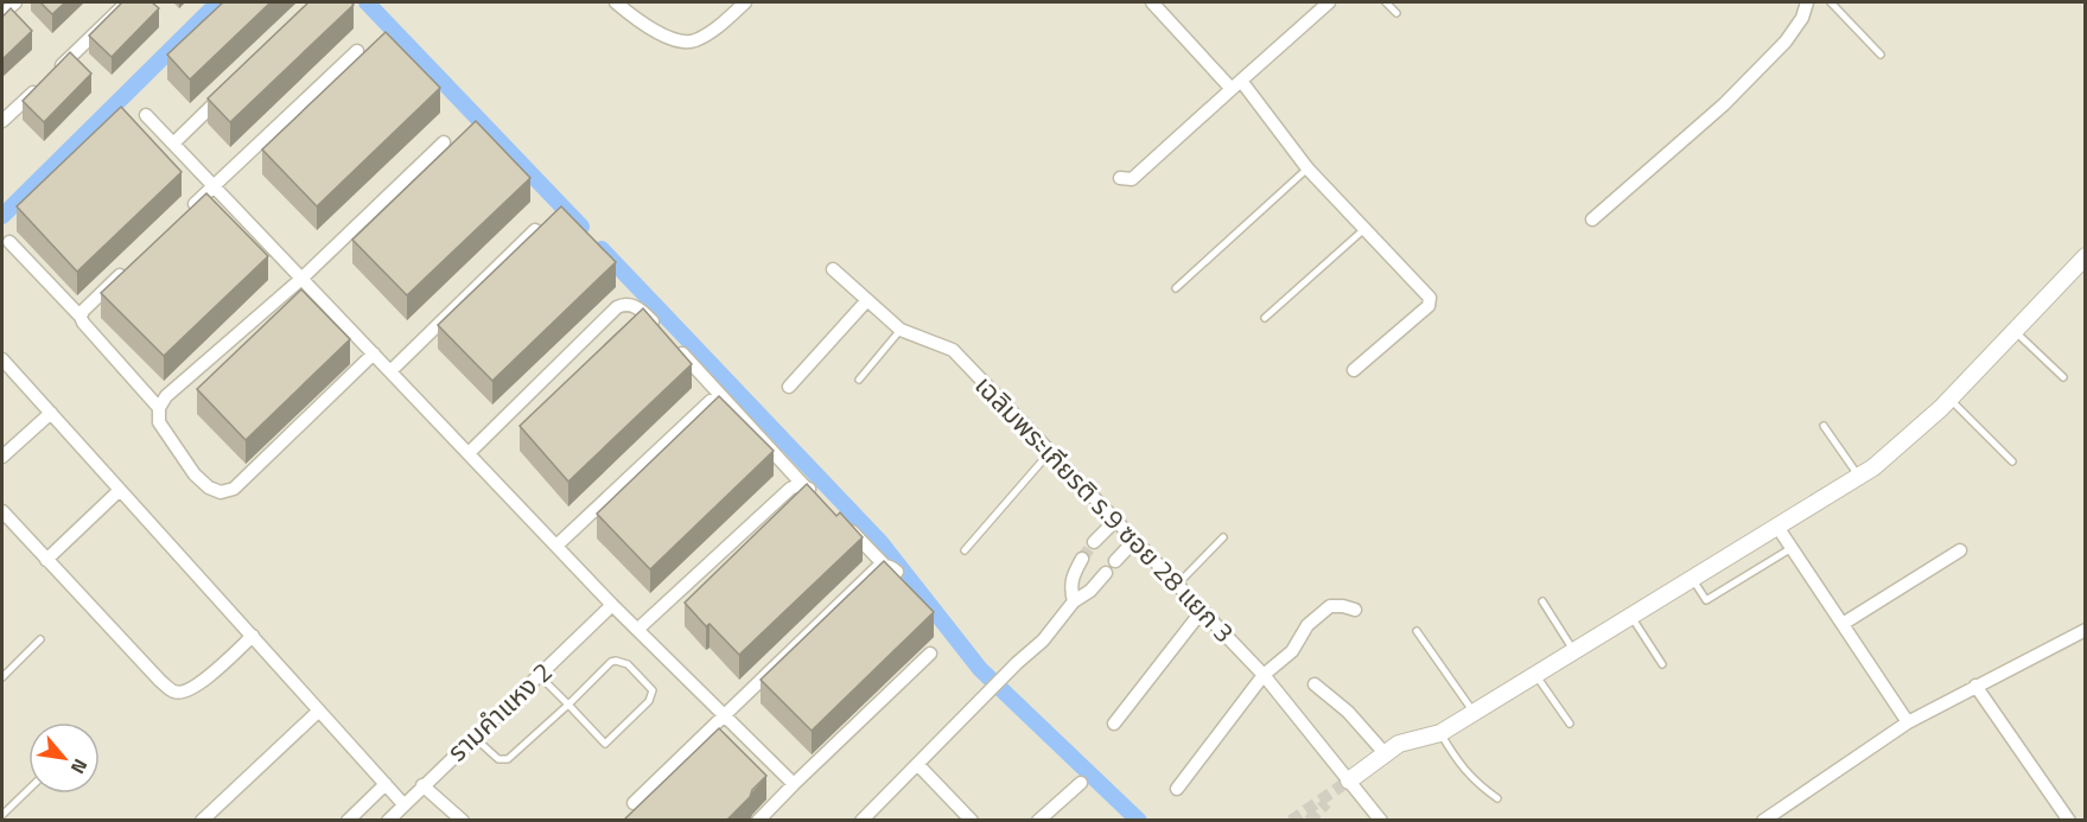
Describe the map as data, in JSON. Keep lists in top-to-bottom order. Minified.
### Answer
{"streets":{"street":["เฉลิมพระเกียรติ ร.9 ซอย 28 แยก 3","รามคำแหง 2"]},"north":"bottom right"}
